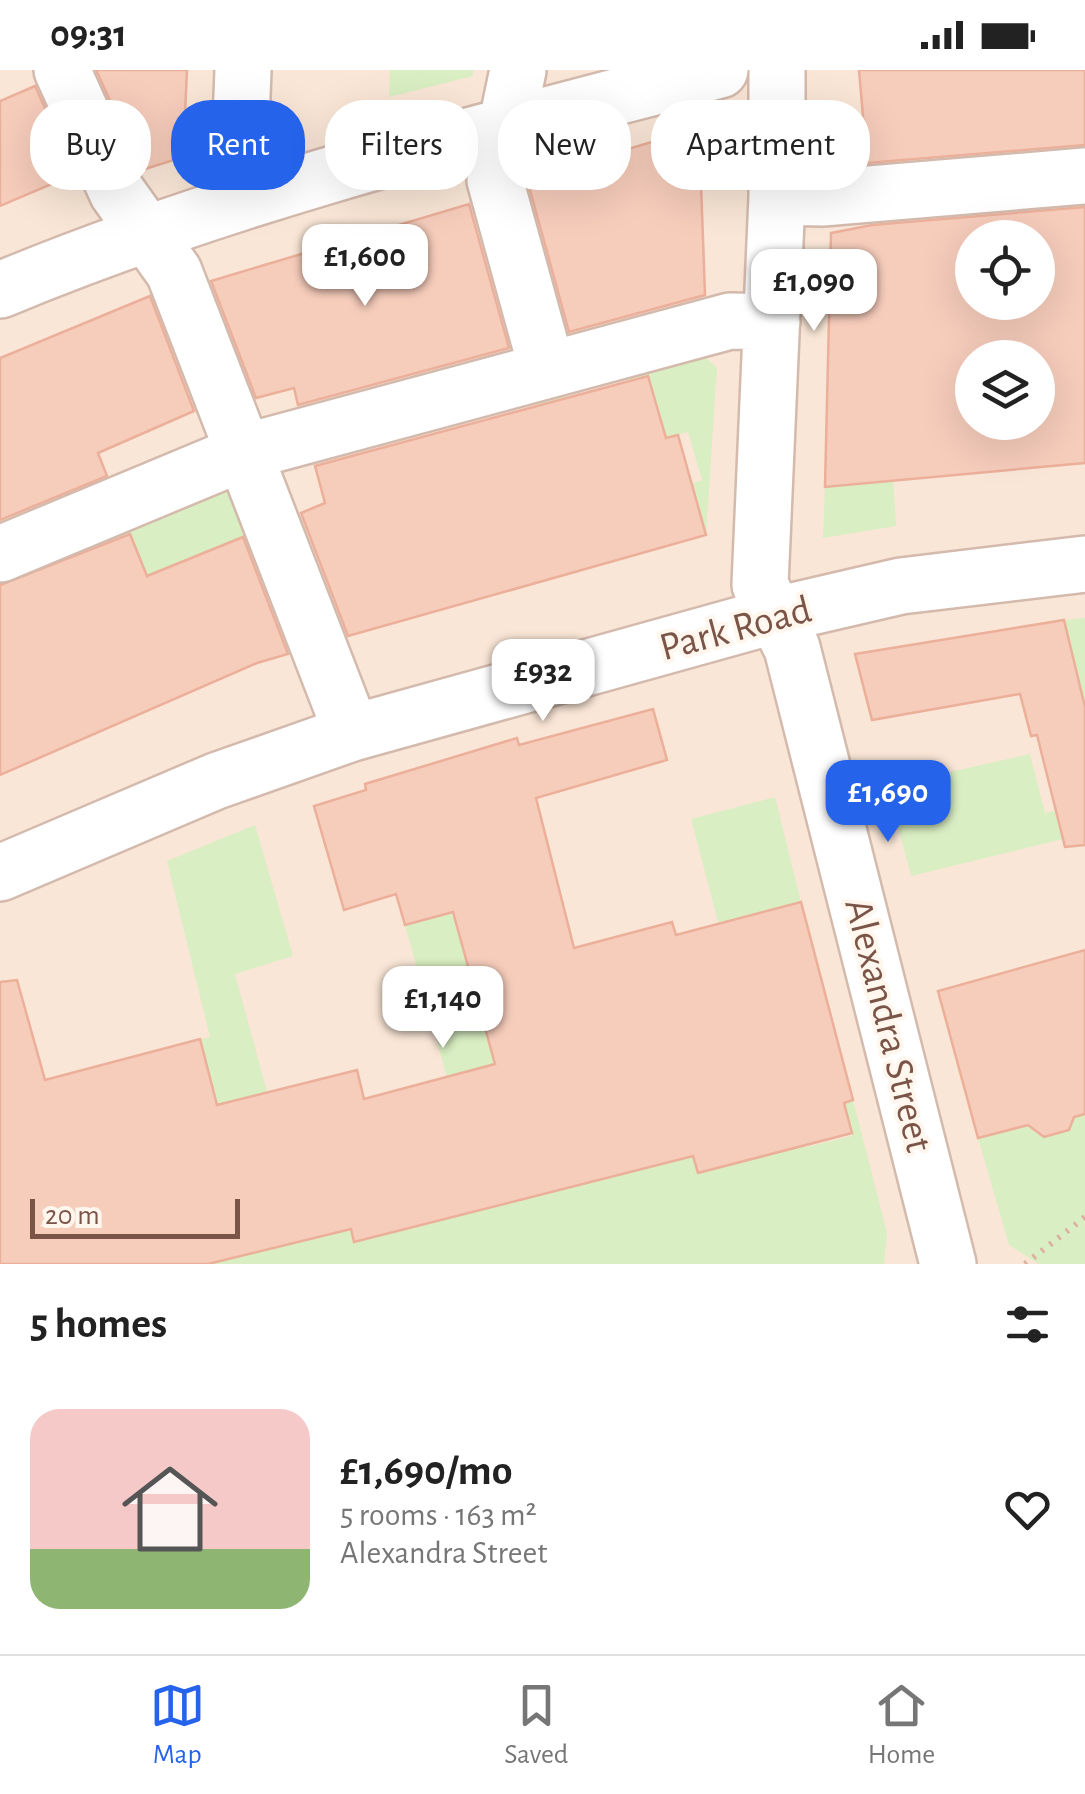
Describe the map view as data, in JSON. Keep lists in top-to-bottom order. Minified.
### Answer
{"streets":{"street":["Park Road","Alexandra Street"]},"crossings":[["Park Road","Alexandra Street"]],"scale_bar":"20 m","page":{"status":"09:31","chip":["Buy","Rent","Filters","New","Apartment"],"price":["£1,600","£1,090","£932","£1,690","£1,140"],"scale":"20 m","heading":"5 homes","list":[{"name":"£1,690/mo","note":"5 rooms · 163 m² · Alexandra Street"}],"tabs":["Map","Saved","Home"]}}
